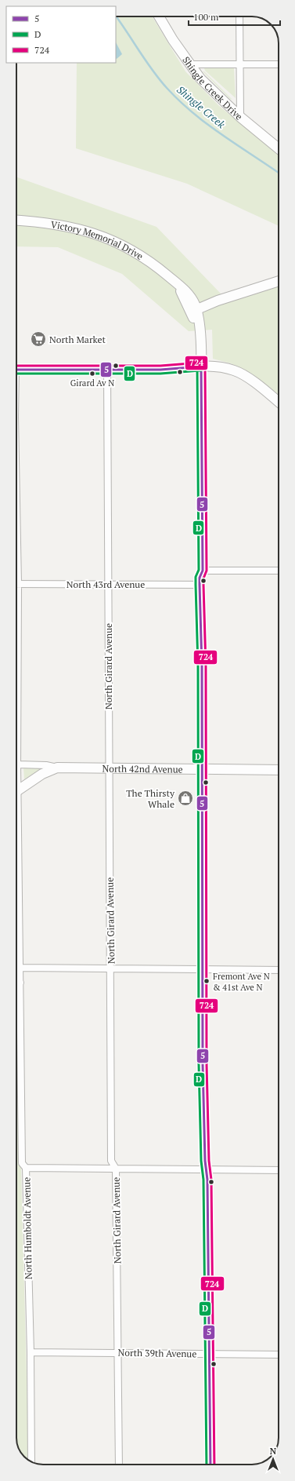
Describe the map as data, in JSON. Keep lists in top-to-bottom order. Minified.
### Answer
{"streets":{"street":["Shingle Creek Drive","Victory Memorial Drive","North 43rd Avenue","North Girard Avenue","North 42nd Avenue","North Humboldt Avenue","North 39th Avenue"]},"crossings":[["North 43rd Avenue","North Girard Avenue"],["North 43rd Avenue","North Humboldt Avenue"],["North Girard Avenue","North 42nd Avenue"],["North Girard Avenue","North 39th Avenue"],["North 42nd Avenue","North Humboldt Avenue"],["North Humboldt Avenue","North 39th Avenue"]],"water":["Shingle Creek"],"places":{"supermarket":["North Market"],"other":["Girard Av N","Fremont Ave N & 41st Ave N"],"shop":["The Thirsty Whale"]},"lines":["transit line 724","transit line 5","transit line D"],"legend":["5","D","724"],"scale_bar":"100 m","north":"top"}
